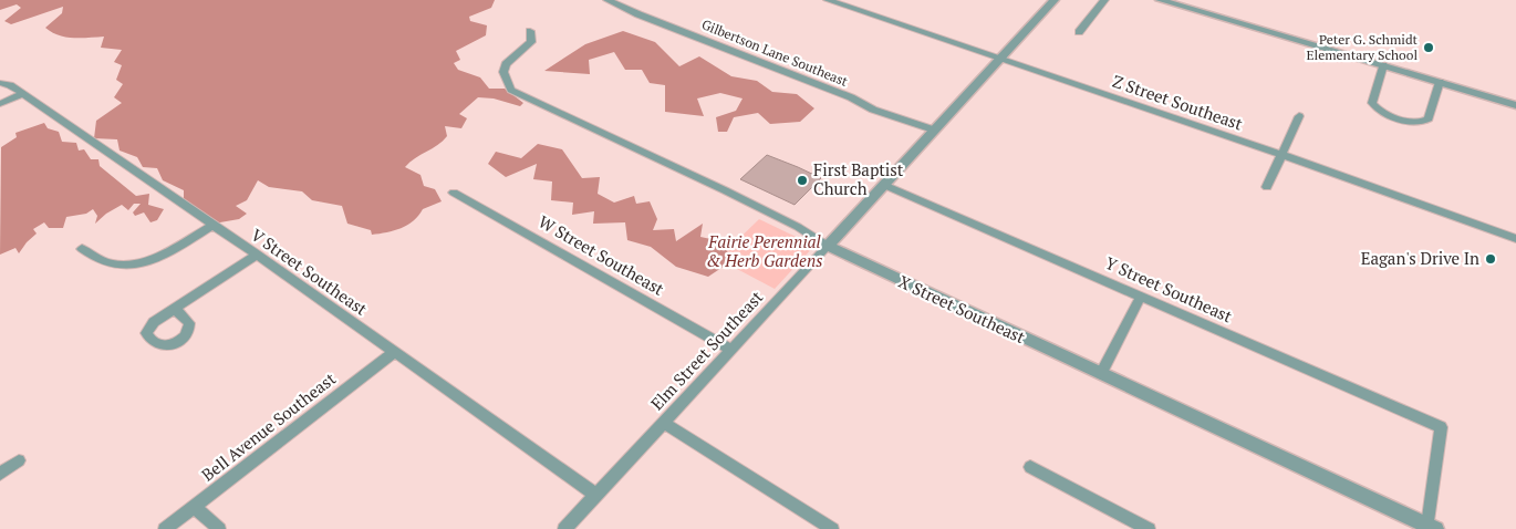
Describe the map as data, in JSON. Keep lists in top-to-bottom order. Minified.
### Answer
{"streets":{"street":["Gilbertson Lane Southeast","Z Street Southeast","W Street Southeast","V Street Southeast","Y Street Southeast","X Street Southeast","Elm Street Southeast","Bell Avenue Southeast"]},"crossings":[["Gilbertson Lane Southeast","Elm Street Southeast"],["Z Street Southeast","Elm Street Southeast"],["W Street Southeast","Elm Street Southeast"],["V Street Southeast","Elm Street Southeast"],["V Street Southeast","Bell Avenue Southeast"],["Y Street Southeast","X Street Southeast"],["Y Street Southeast","Elm Street Southeast"],["X Street Southeast","Elm Street Southeast"]],"parks":["Fairie Perennial & Herb Gardens"],"places":["Peter G. Schmidt Elementary School","First Baptist Church","Eagan's Drive In"]}
